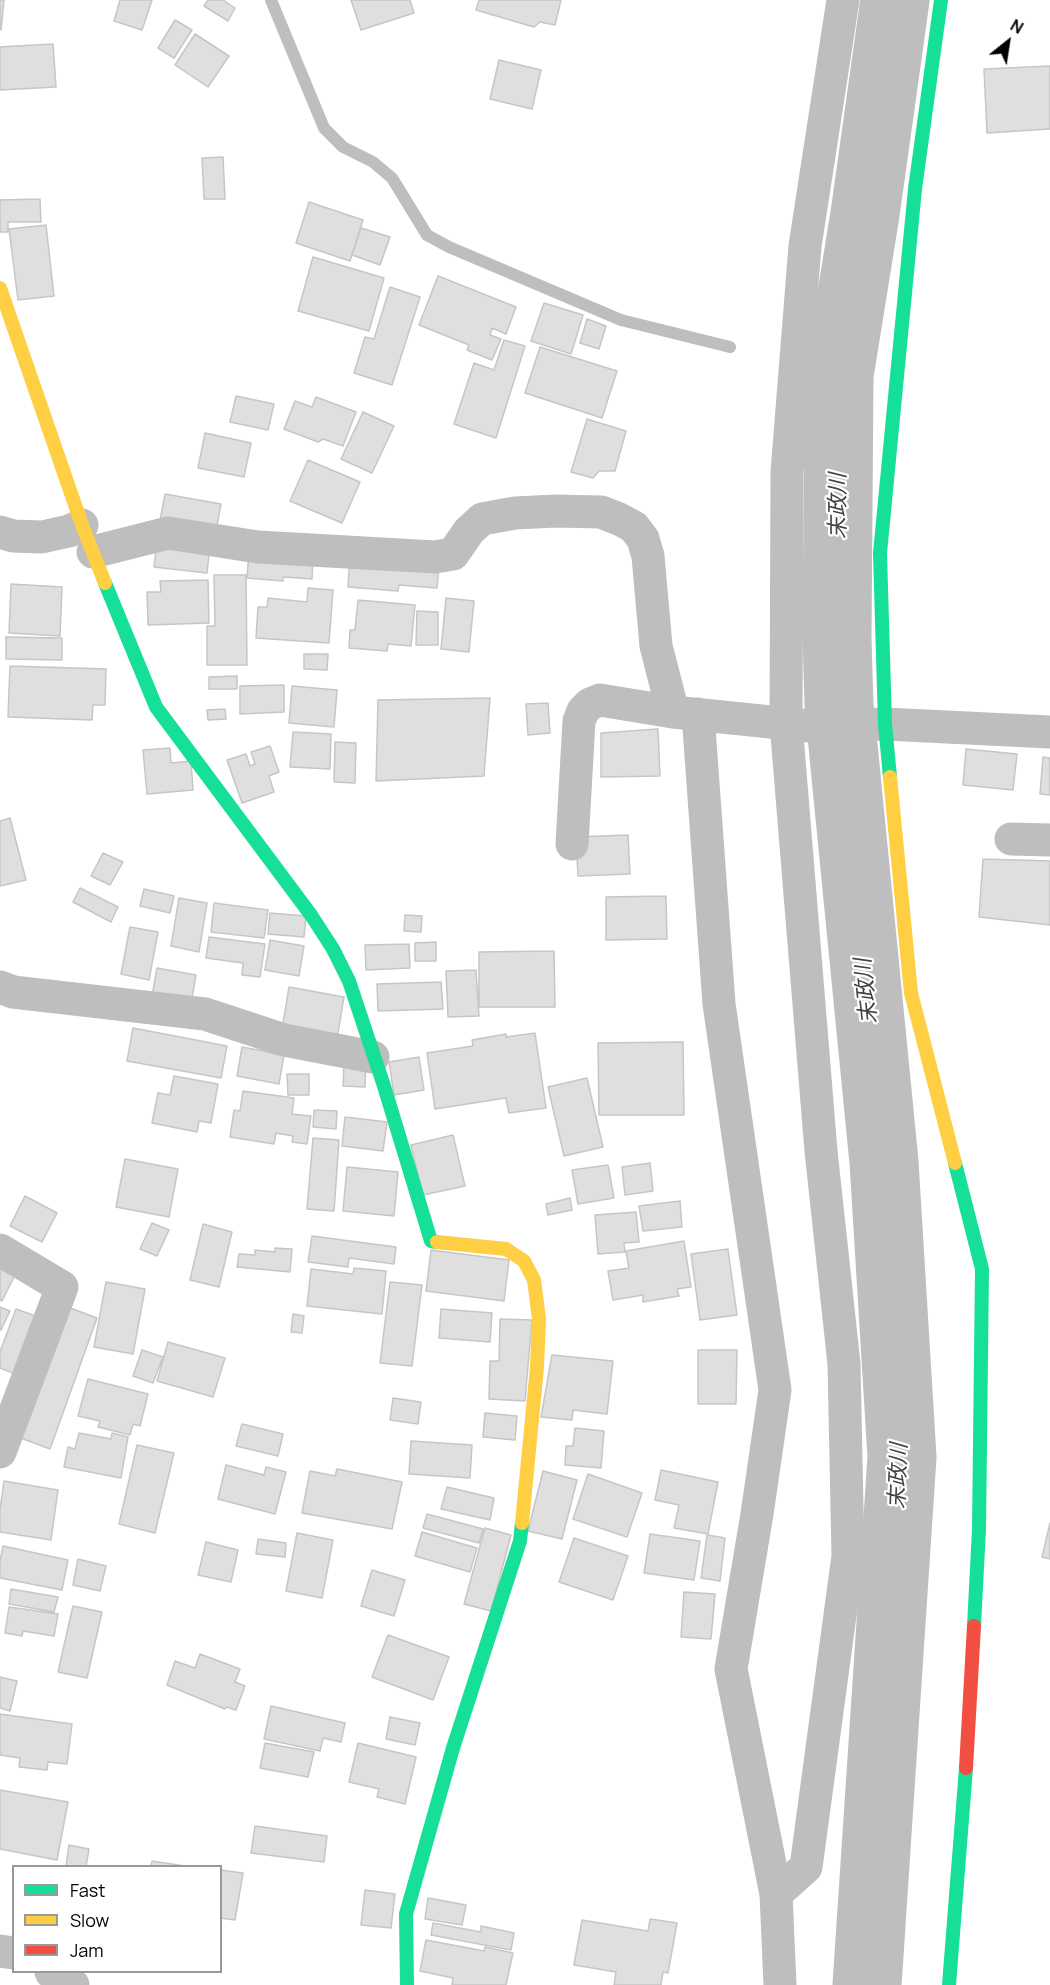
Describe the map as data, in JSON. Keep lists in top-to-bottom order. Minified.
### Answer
{"water":["末政川"],"legend":["Fast","Slow","Jam"],"north":"top right"}
